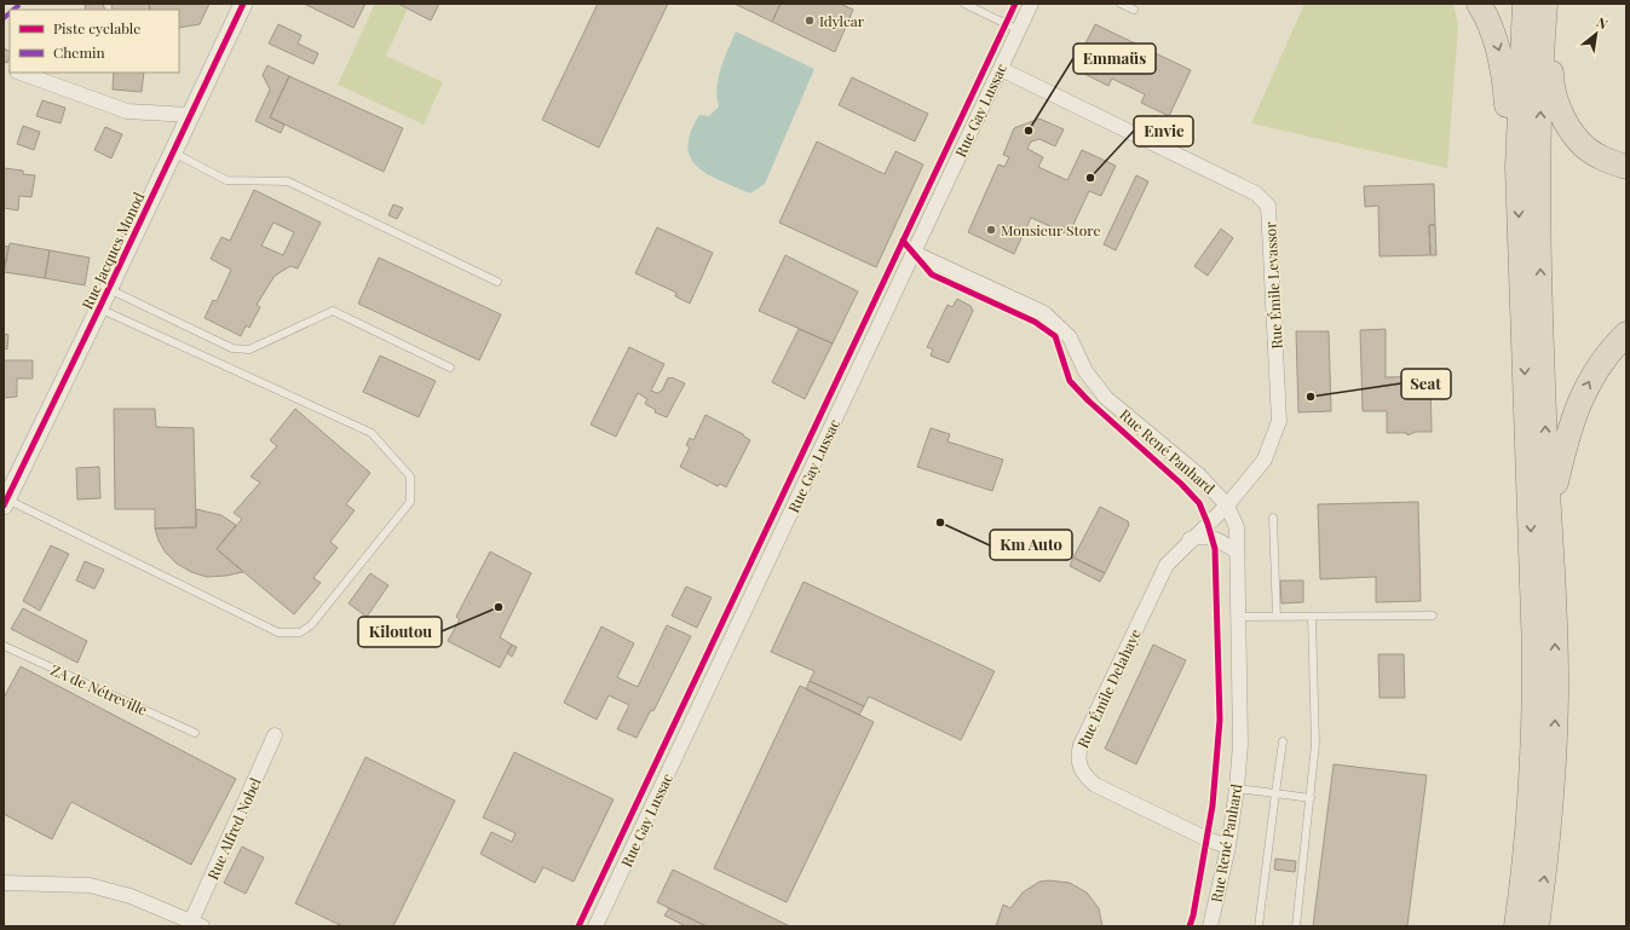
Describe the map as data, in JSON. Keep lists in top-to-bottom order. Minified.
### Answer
{"streets":{"street":["Rue Gay Lussac","Rue Jacques Monod","Rue Émile Levassor","Rue René Panhard","Rue Émile Delahaye","Rue Alfred Nobel"],"lane":["ZA de Nétreville"]},"crossings":[["Rue Gay Lussac","Rue Émile Levassor"],["Rue Gay Lussac","Rue René Panhard"],["Rue Émile Levassor","Rue René Panhard"],["Rue Émile Levassor","Rue Émile Delahaye"],["Rue René Panhard","Rue Émile Delahaye"]],"places":["Idylcar","Emmaüs","Envie","Monsieur Store","Seat","Km Auto","Kiloutou"],"legend":["Piste cyclable","Chemin"],"north":"top right"}
